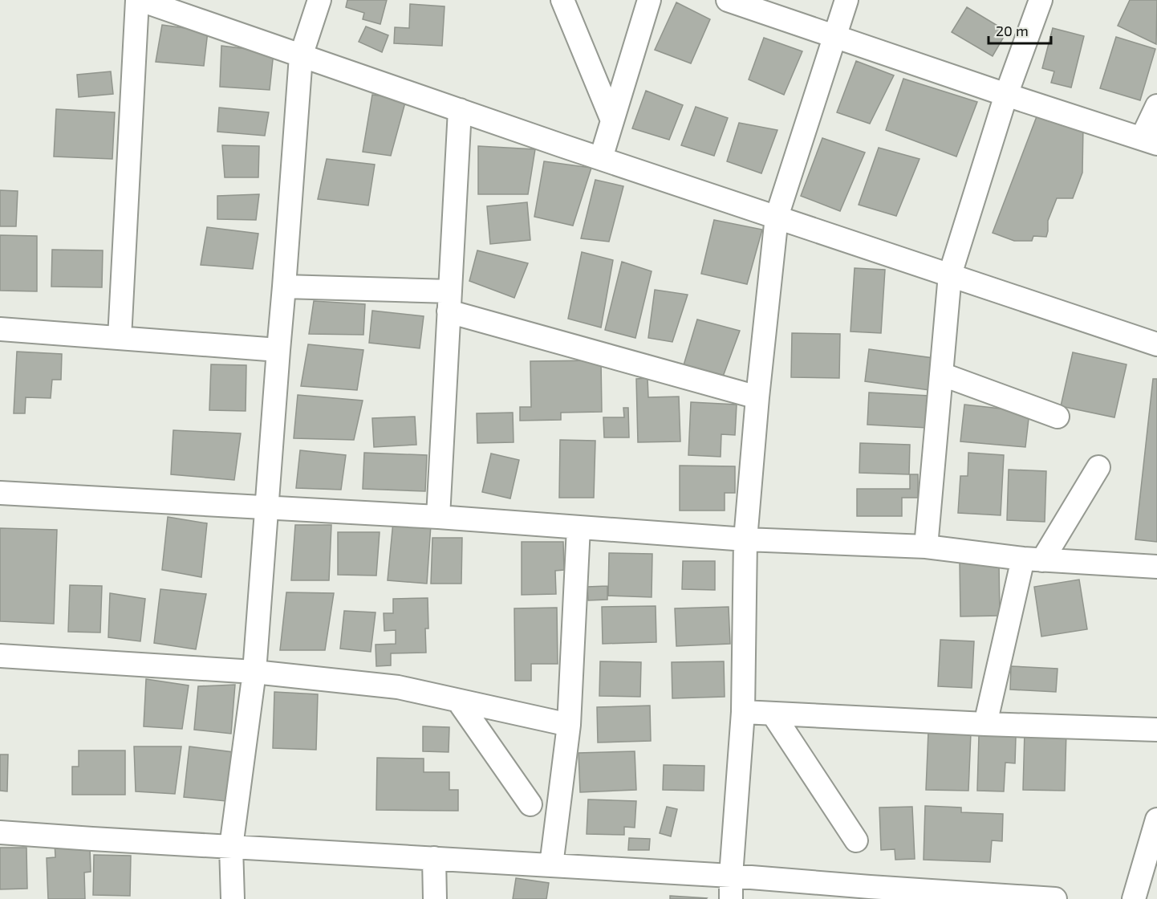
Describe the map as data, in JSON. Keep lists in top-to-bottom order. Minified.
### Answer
{"scale_bar":"20 m"}
